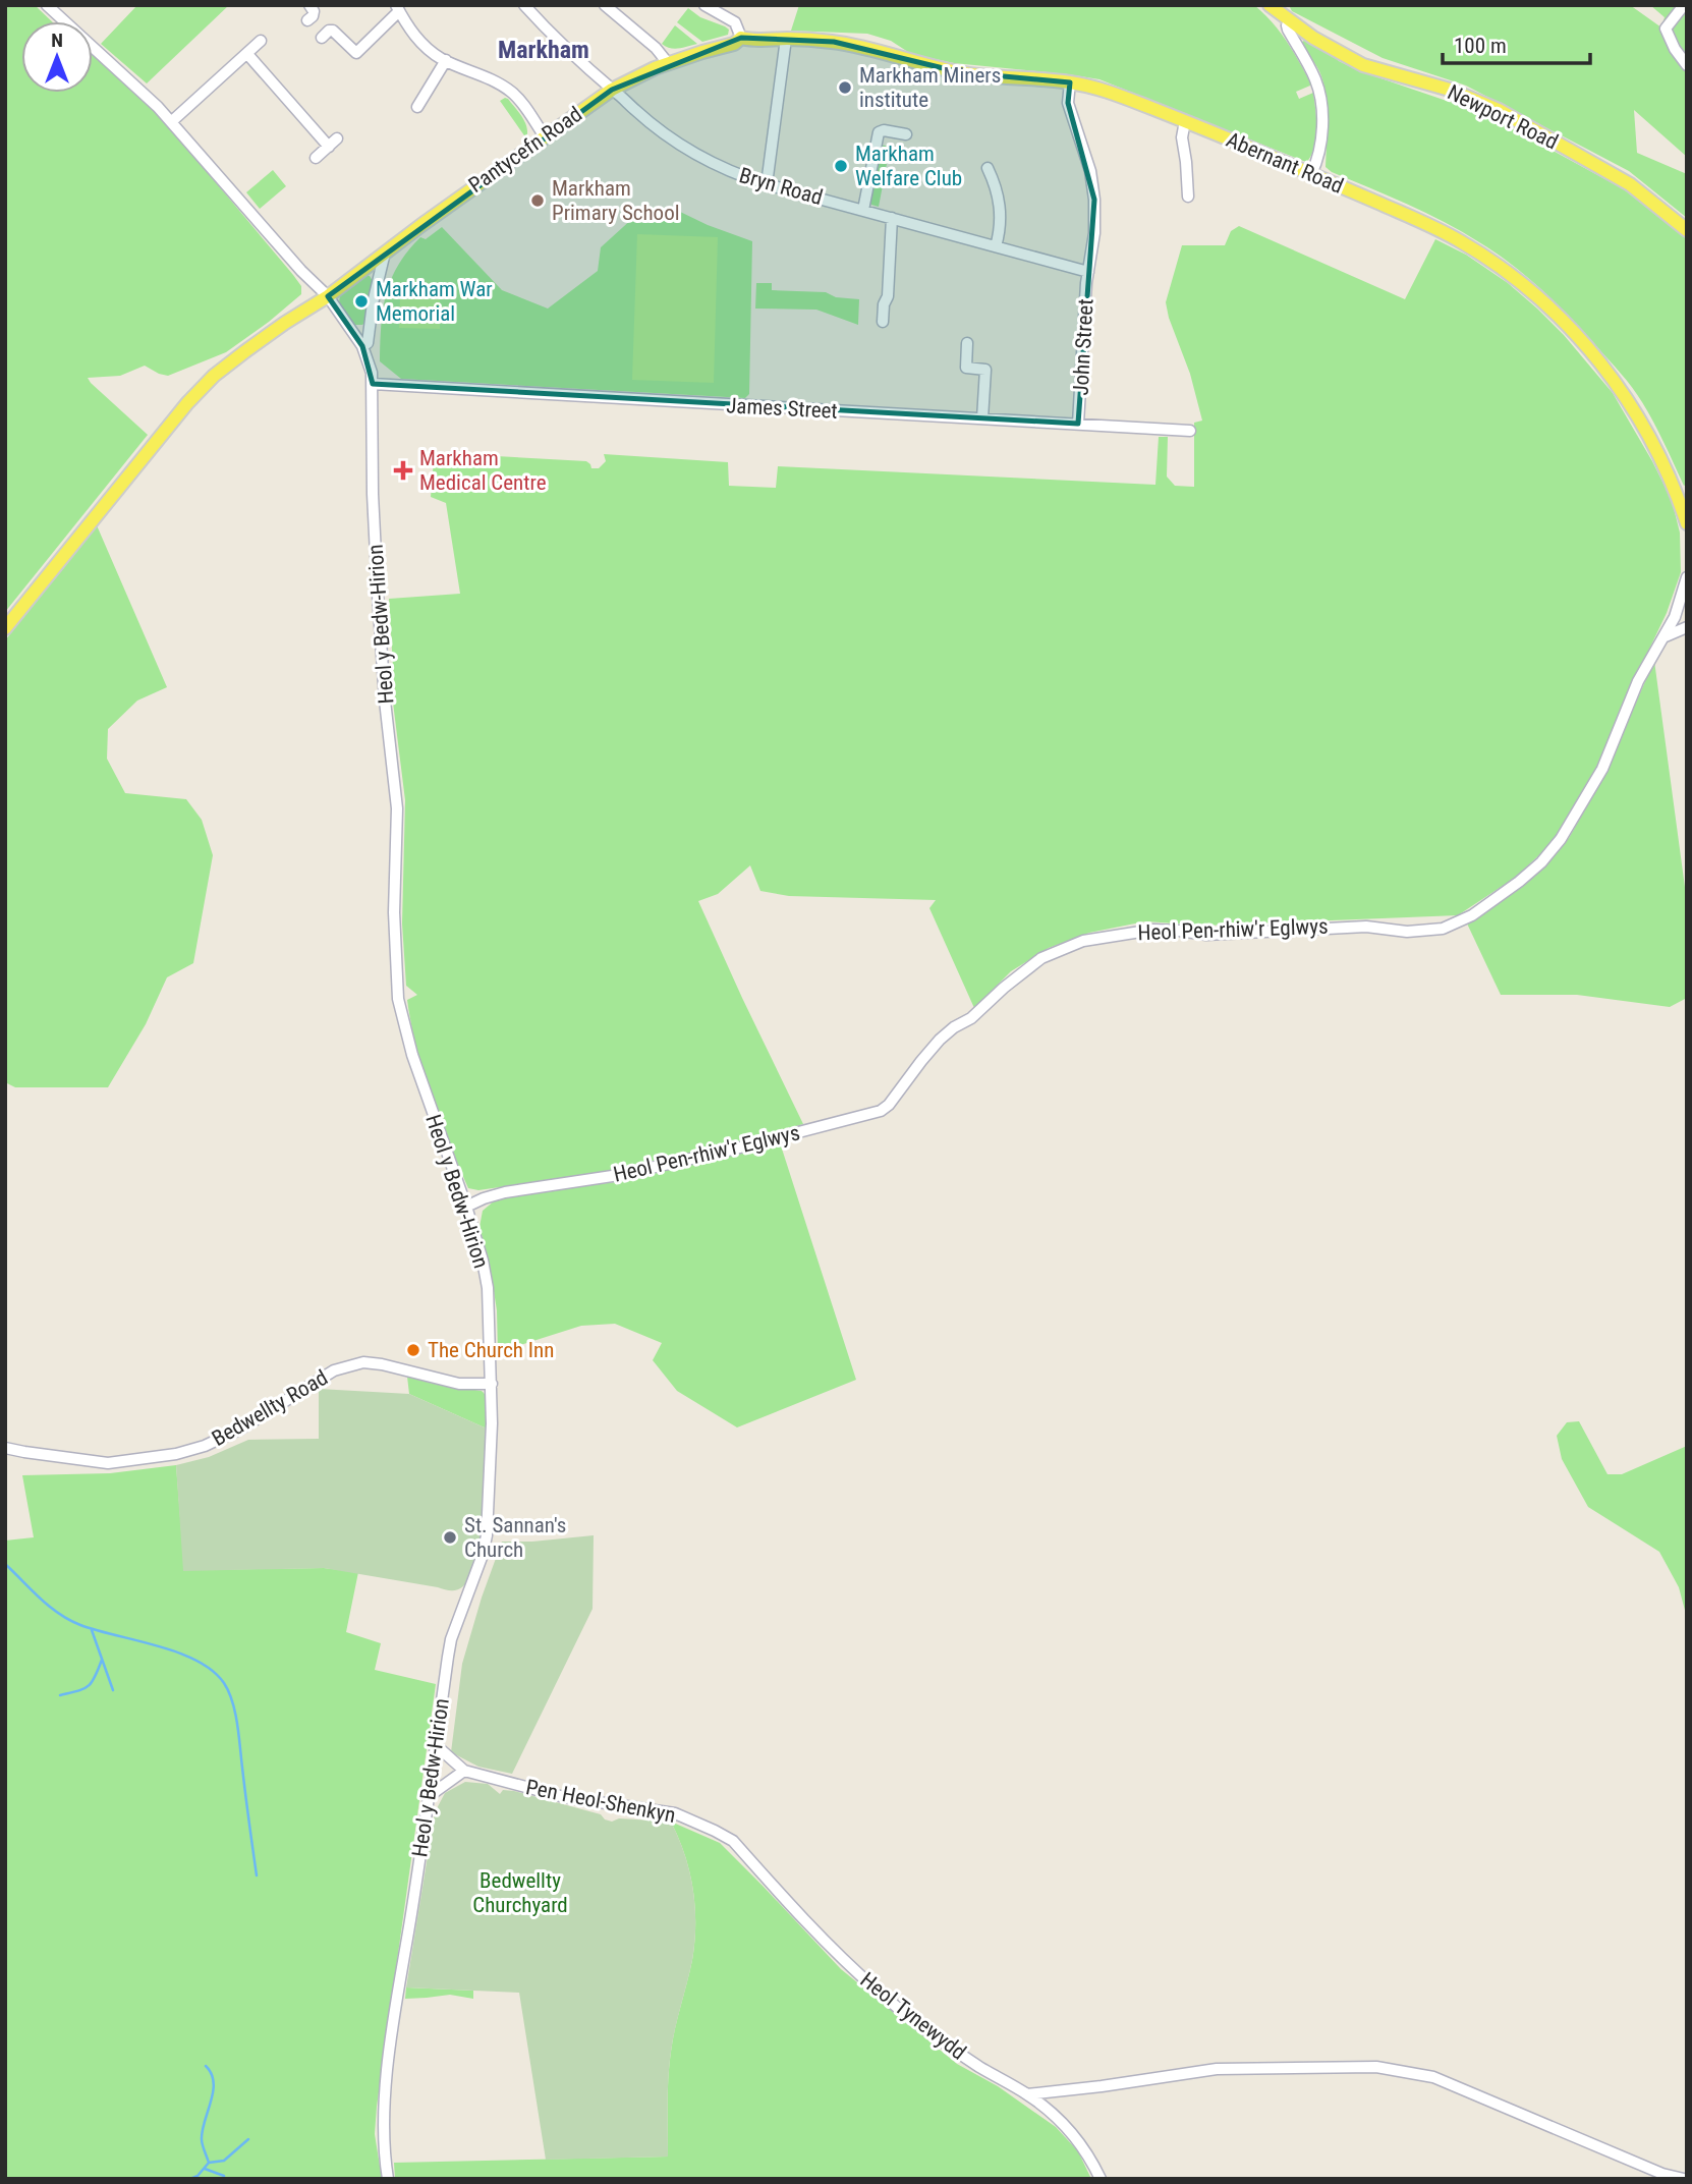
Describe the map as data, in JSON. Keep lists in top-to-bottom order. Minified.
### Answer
{"streets":{"main road":["Newport Road","Pantycefn Road","Abernant Road"],"street":["Bryn Road","John Street","James Street","Heol y Bedw-Hirion","Heol Pen-rhiw'r Eglwys","Bedwellty Road","Pen Heol-Shenkyn","Heol Tynewydd"]},"crossings":[["Pantycefn Road","Abernant Road"],["Pantycefn Road","Bryn Road"],["Pantycefn Road","Heol y Bedw-Hirion"],["Abernant Road","John Street"],["Bryn Road","John Street"],["John Street","James Street"],["James Street","Heol y Bedw-Hirion"],["Heol y Bedw-Hirion","Heol Pen-rhiw'r Eglwys"],["Heol y Bedw-Hirion","Bedwellty Road"],["Heol y Bedw-Hirion","Pen Heol-Shenkyn"],["Pen Heol-Shenkyn","Heol Tynewydd"]],"districts":["Markham"],"parks":["Bedwellty Churchyard"],"places":{"other":["Markham Miners institute","Markham Welfare Club","Markham Primary School","Markham War Memorial","The Church Inn","St. Sannan's Church"],"health":["Markham Medical Centre"]},"scale_bar":"100 m","north":"top"}
